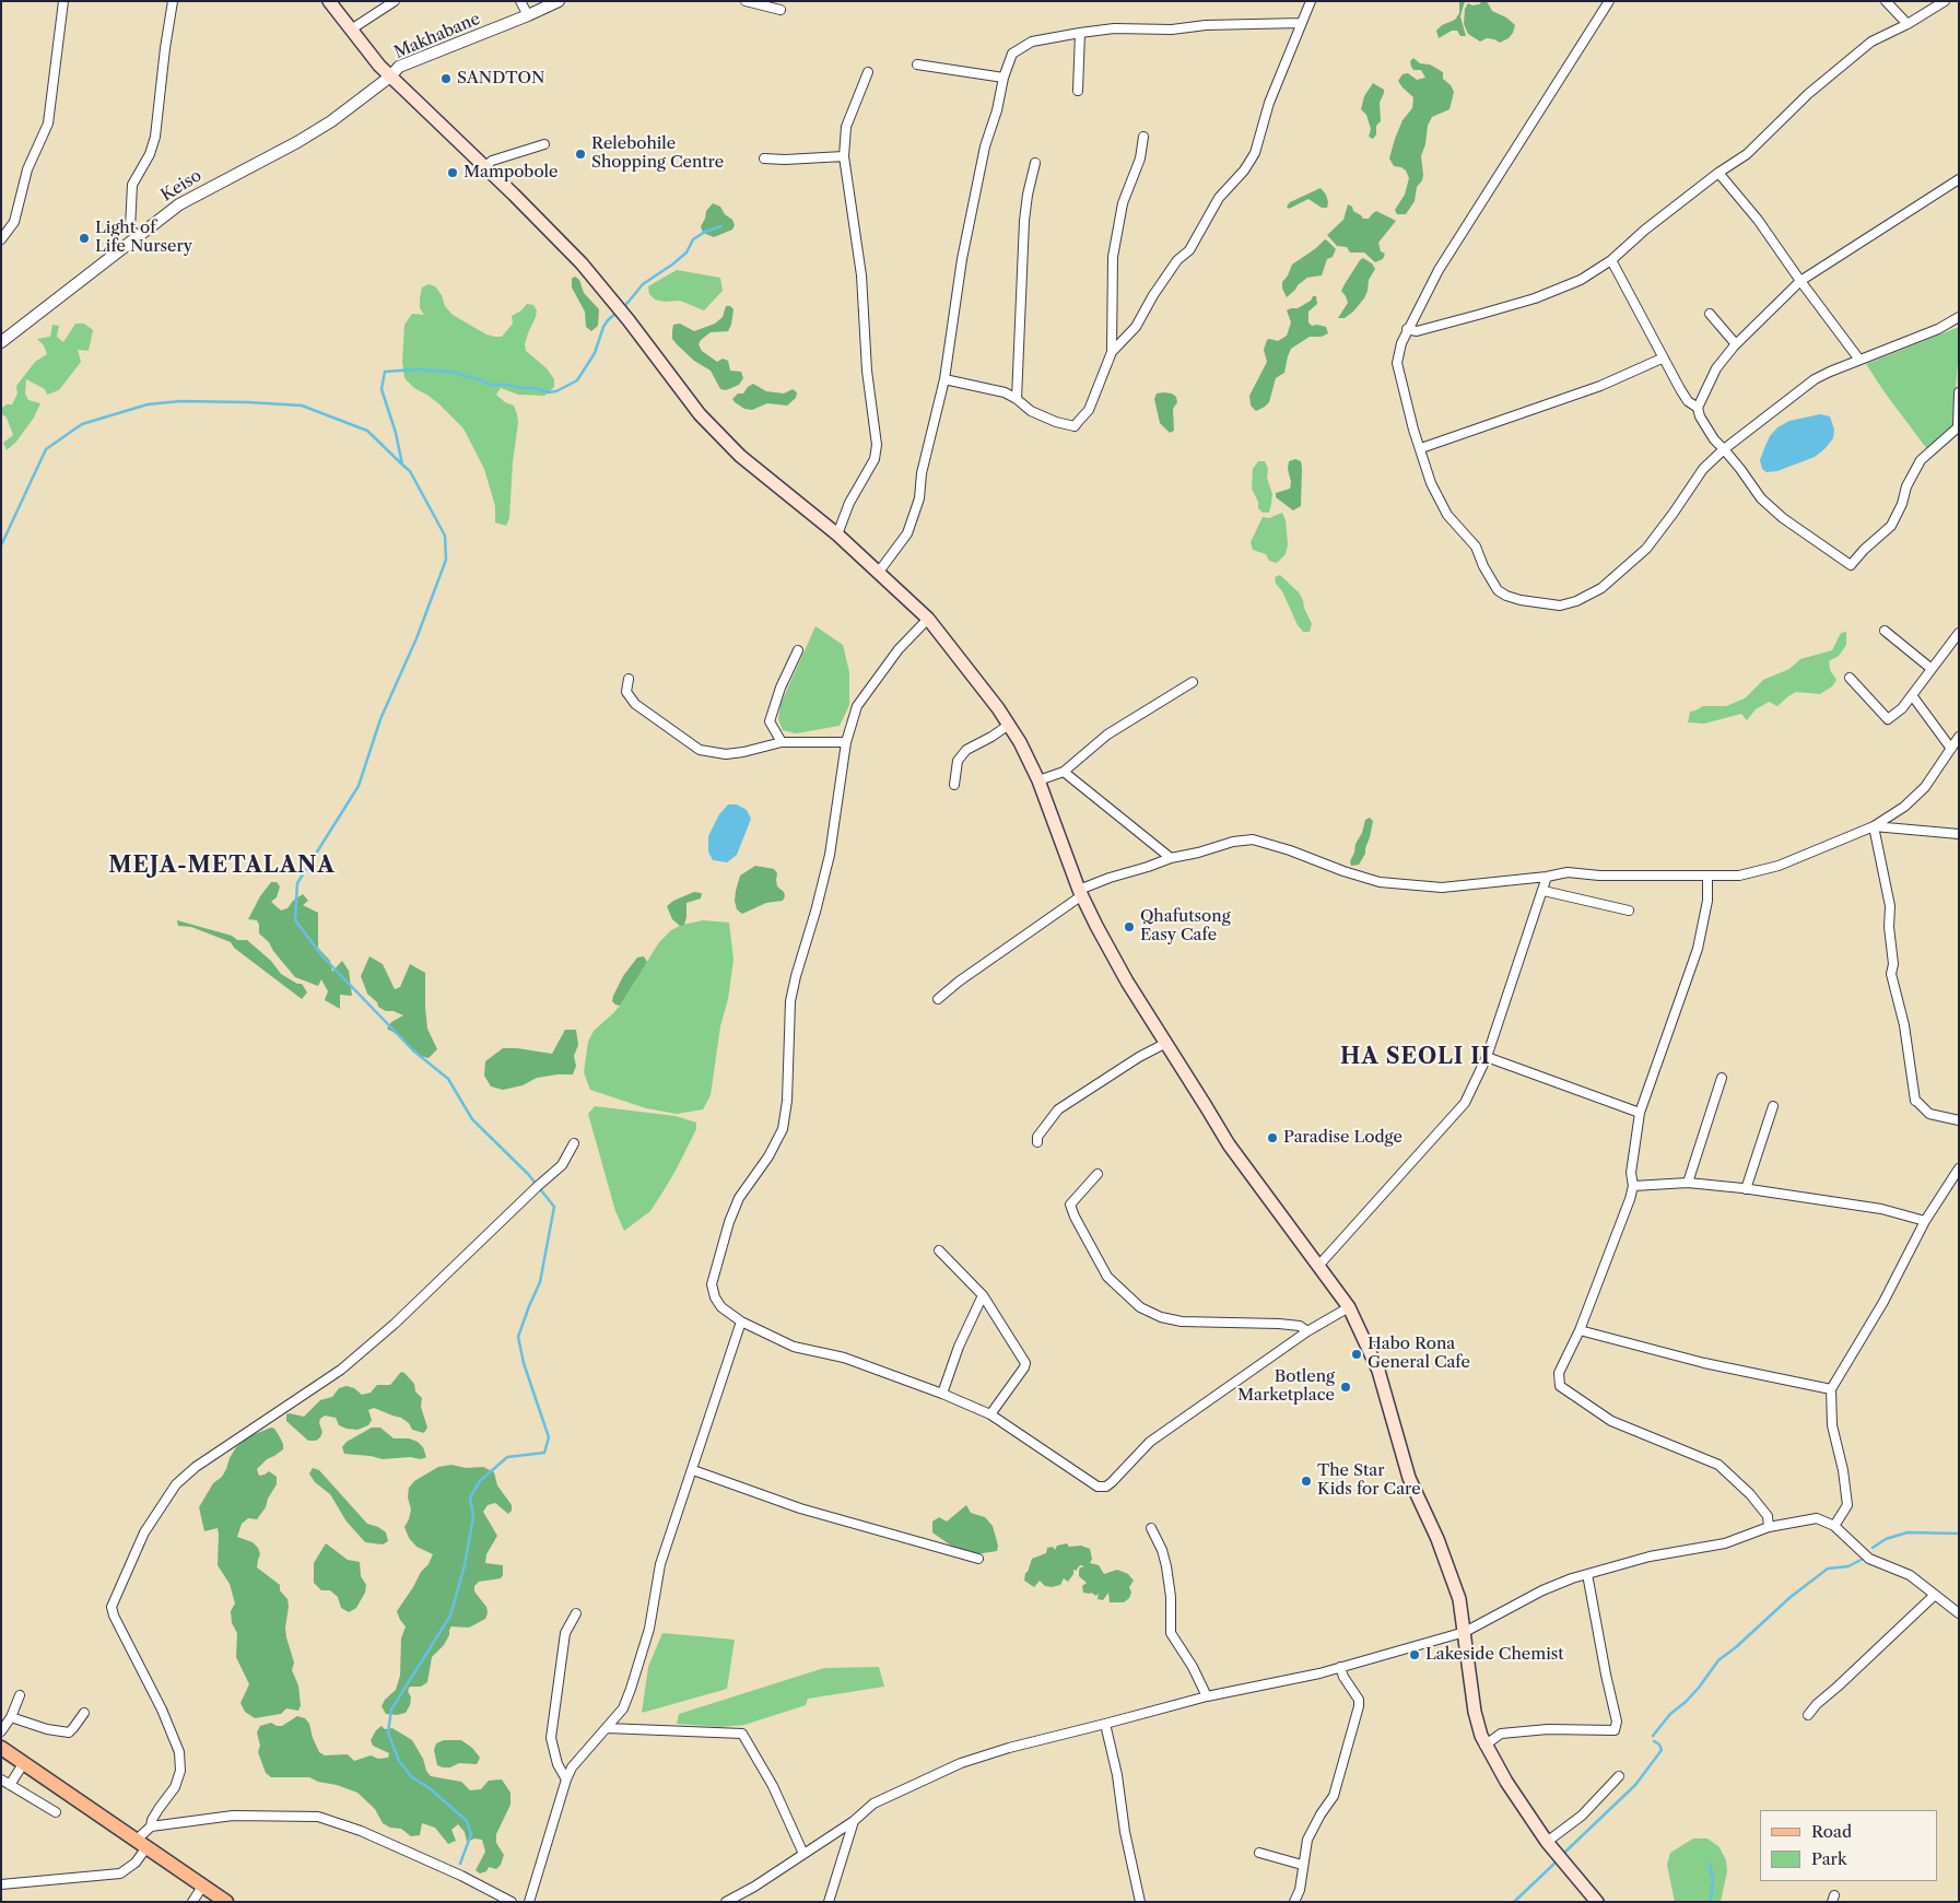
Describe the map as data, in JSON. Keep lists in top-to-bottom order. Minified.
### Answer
{"streets":{"street":["Makhabane","Keiso"]},"crossings":[["Makhabane","Keiso"]],"districts":["MEJA-METALANA","HA SEOLI II"],"places":["SANDTON","Relebohile Shopping Centre","Mampobole","Light of Life Nursery","Qhafutsong Easy Cafe","Paradise Lodge","Habo Rona General Cafe","Botleng Marketplace","The Star Kids for Care","Lakeside Chemist"],"legend":["Road","Park"]}
